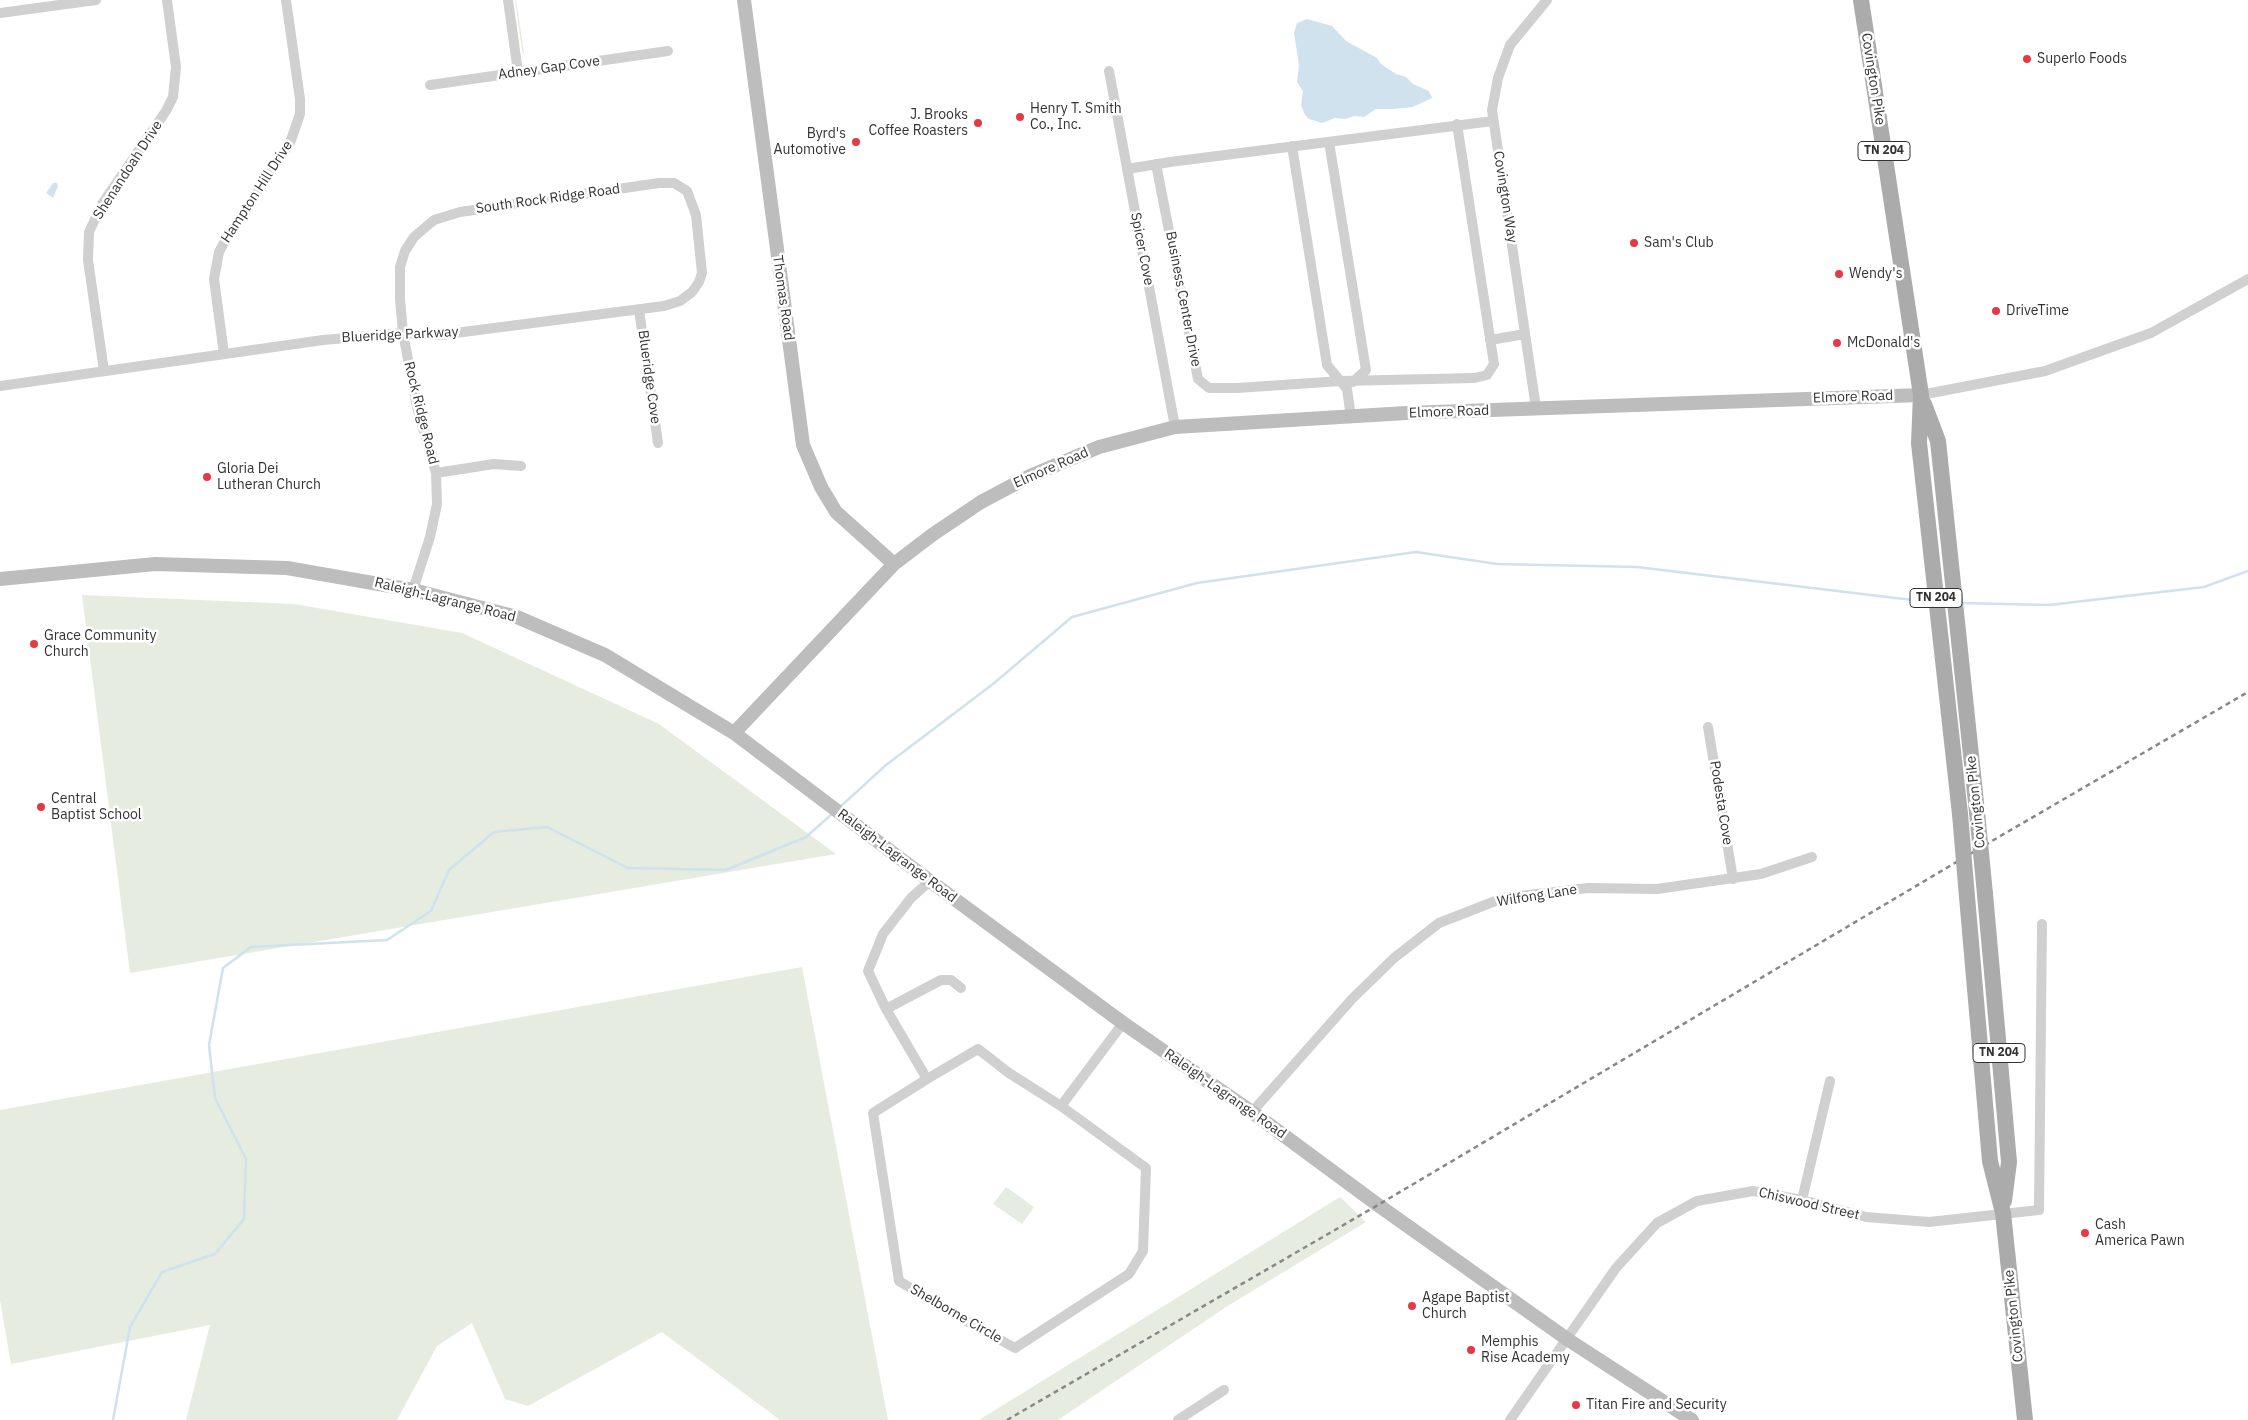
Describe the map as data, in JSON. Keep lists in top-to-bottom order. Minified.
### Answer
{"streets":{"main road":["Covington Pike","TN 204","Thomas Road","Elmore Road","Raleigh-Lagrange Road"],"street":["Adney Gap Cove","Shenandoah Drive","Hampton Hill Drive","Covington Way","South Rock Ridge Road","Spicer Cove","Business Center Drive","Blueridge Parkway","Blueridge Cove","Rock Ridge Road","Podesta Cove","Wilfong Lane","Chiswood Street","Shelborne Circle"]},"crossings":[["Covington Pike","Elmore Road"],["Covington Pike","Chiswood Street"],["Shenandoah Drive","Blueridge Parkway"],["Hampton Hill Drive","Blueridge Parkway"],["Covington Way","Elmore Road"],["South Rock Ridge Road","Blueridge Parkway"],["South Rock Ridge Road","Rock Ridge Road"],["Spicer Cove","Elmore Road"],["Thomas Road","Elmore Road"],["Blueridge Parkway","Blueridge Cove"],["Blueridge Parkway","Rock Ridge Road"],["Elmore Road","Raleigh-Lagrange Road"],["Rock Ridge Road","Raleigh-Lagrange Road"],["Raleigh-Lagrange Road","Wilfong Lane"],["Raleigh-Lagrange Road","Chiswood Street"],["Podesta Cove","Wilfong Lane"]],"places":["Superlo Foods","Henry T. Smith Co., Inc.","J. Brooks Coffee Roasters","Byrd's Automotive","Sam's Club","Wendy's","DriveTime","McDonald's","Gloria Dei Lutheran Church","Grace Community Church","Central Baptist School","Cash America Pawn","Agape Baptist Church","Memphis Rise Academy","Titan Fire and Security"]}
